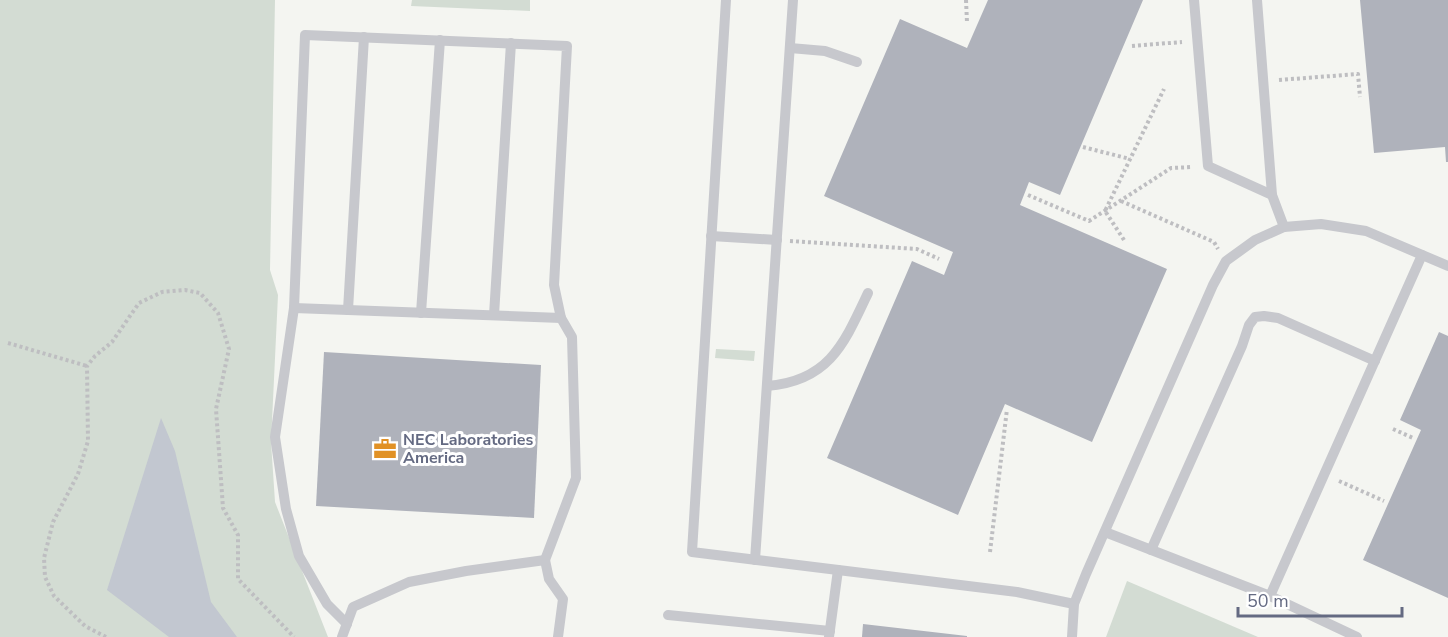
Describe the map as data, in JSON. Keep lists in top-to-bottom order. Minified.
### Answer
{"places":{"office":["NEC Laboratories America"]},"scale_bar":"50 m"}
